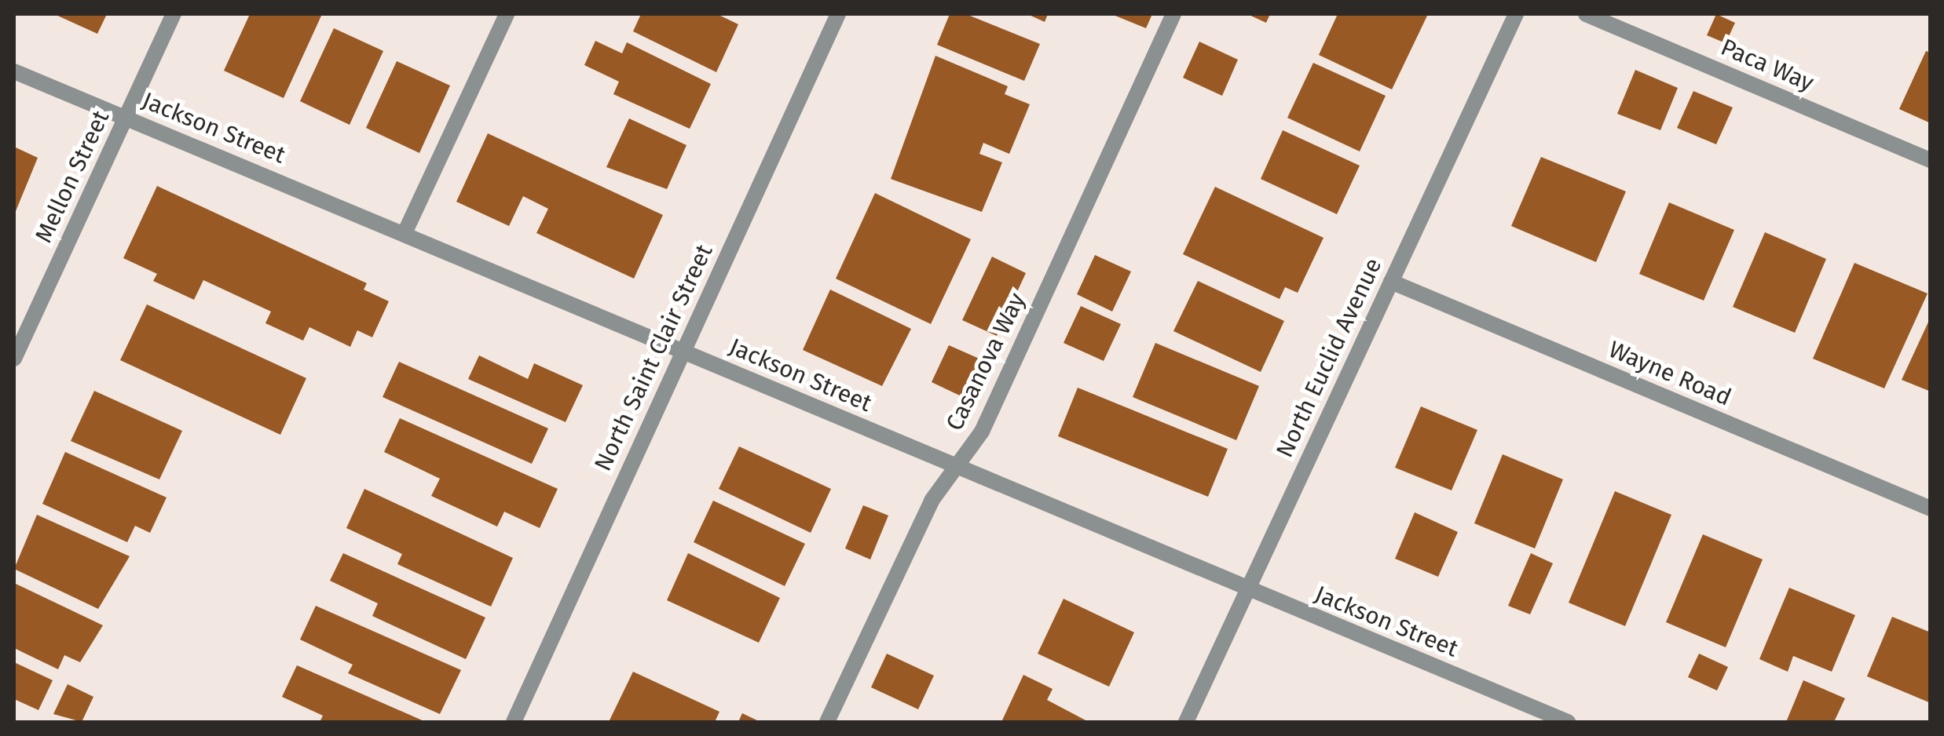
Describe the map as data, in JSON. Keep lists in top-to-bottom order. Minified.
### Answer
{"streets":{"street":["Paca Way","Jackson Street","Mellon Street","North Saint Clair Street","North Euclid Avenue","Casanova Way","Wayne Road"]},"crossings":[["Jackson Street","Mellon Street"],["Jackson Street","North Saint Clair Street"],["Jackson Street","North Euclid Avenue"],["Jackson Street","Casanova Way"],["North Euclid Avenue","Wayne Road"]]}
